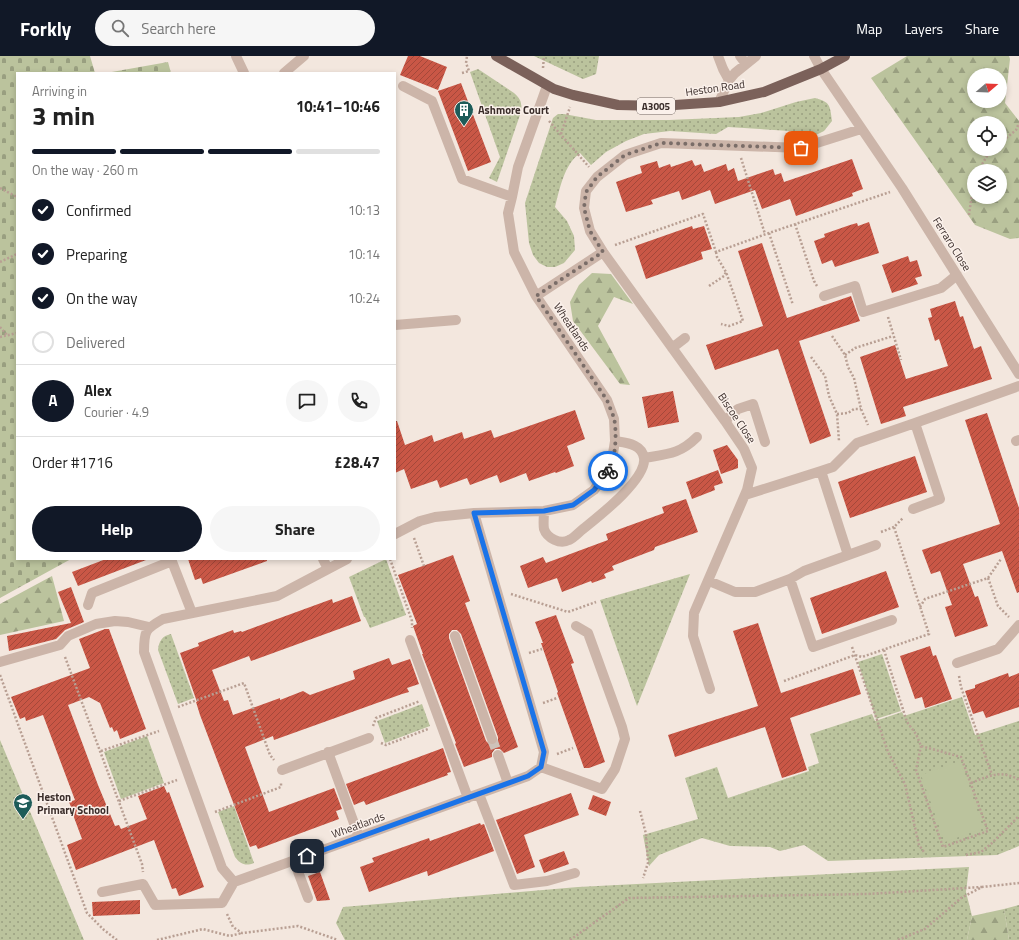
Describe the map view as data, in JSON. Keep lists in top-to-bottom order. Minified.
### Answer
{"streets":{"main road":["Heston Road","A3005"],"street":["Ferraro Close","Wheatlands","Biscoe Close"]},"crossings":[["Heston Road","Ferraro Close"],["Heston Road","Wheatlands"]],"places":{"building":["Ashmore Court"],"school or university":["Heston Primary School"]},"north":"right","page":{"header":"Forkly","search":"Search here","nav":["Map","Layers","Share"],"heading":["3 min","Arriving in","10:41–10:46"],"panel":["Alex","Courier · 4.9","Order #1716","£28.47"],"bar":"On the way · 260 m","list":[["Confirmed","10:13"],["Preparing","10:14"],["On the way","10:24"],"Delivered"],"round":"A","buttons":["Help","Share"]}}
